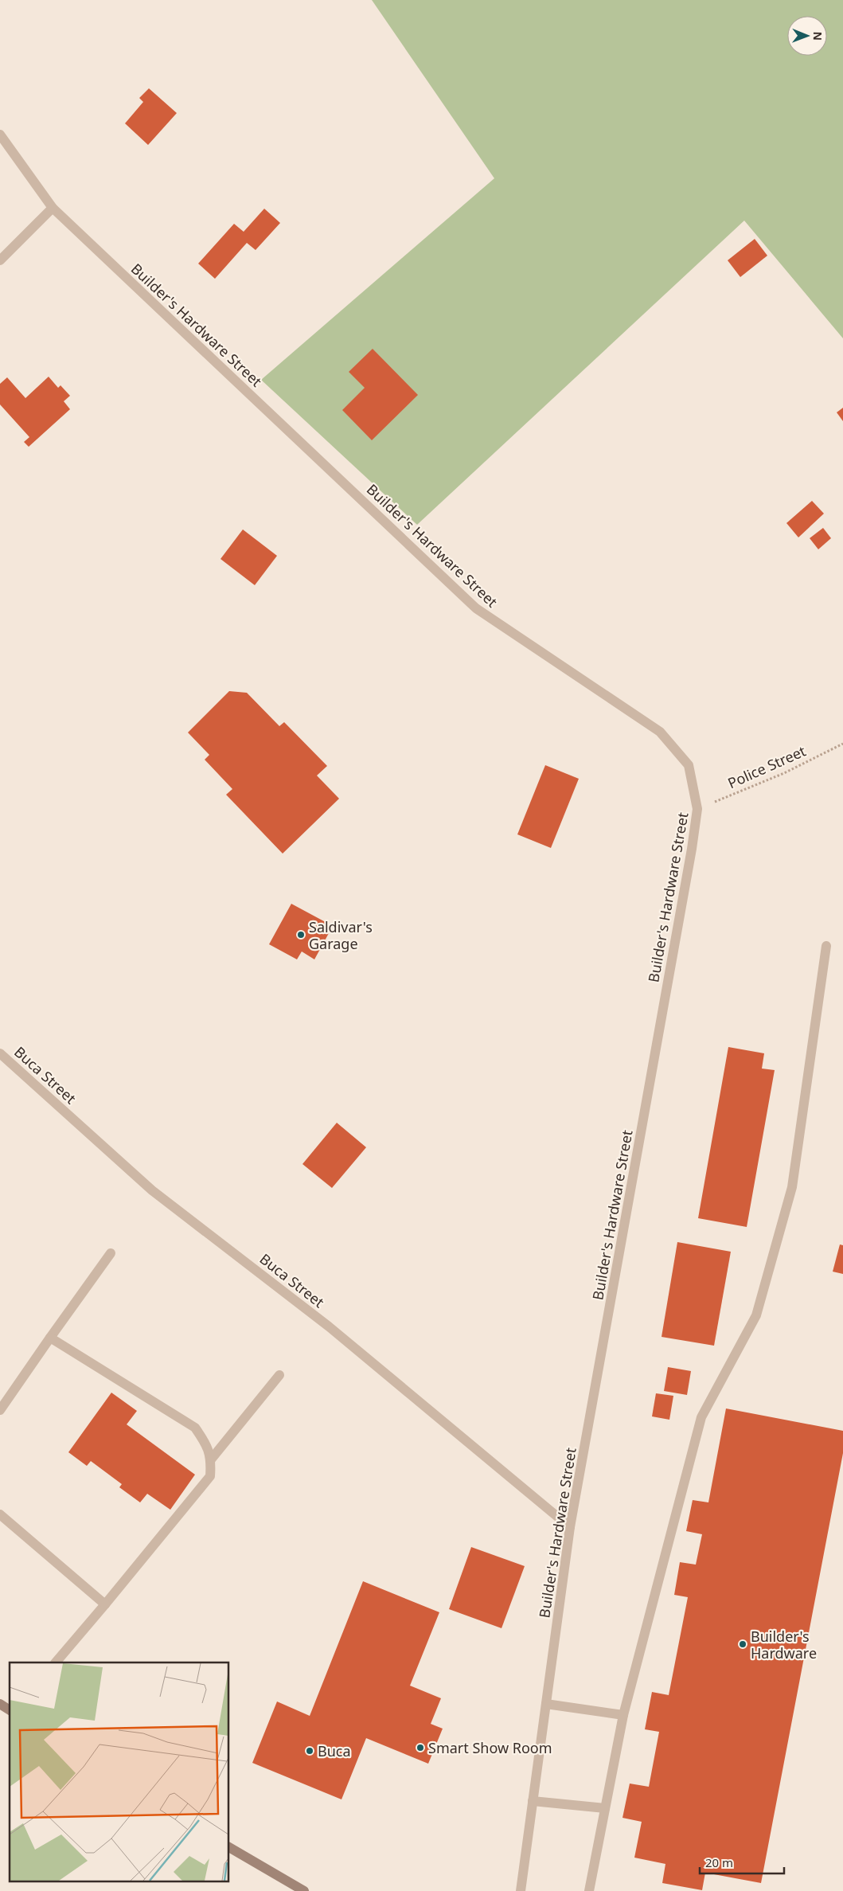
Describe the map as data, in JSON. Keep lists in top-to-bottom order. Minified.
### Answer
{"streets":{"street":["Builder's Hardware Street","Buca Street"],"path":["Police Street"]},"crossings":[["Builder's Hardware Street","Police Street"],["Builder's Hardware Street","Buca Street"]],"places":["Saldivar's Garage","Builder's Hardware","Smart Show Room","Buca"],"scale_bar":"20 m","north":"right"}
